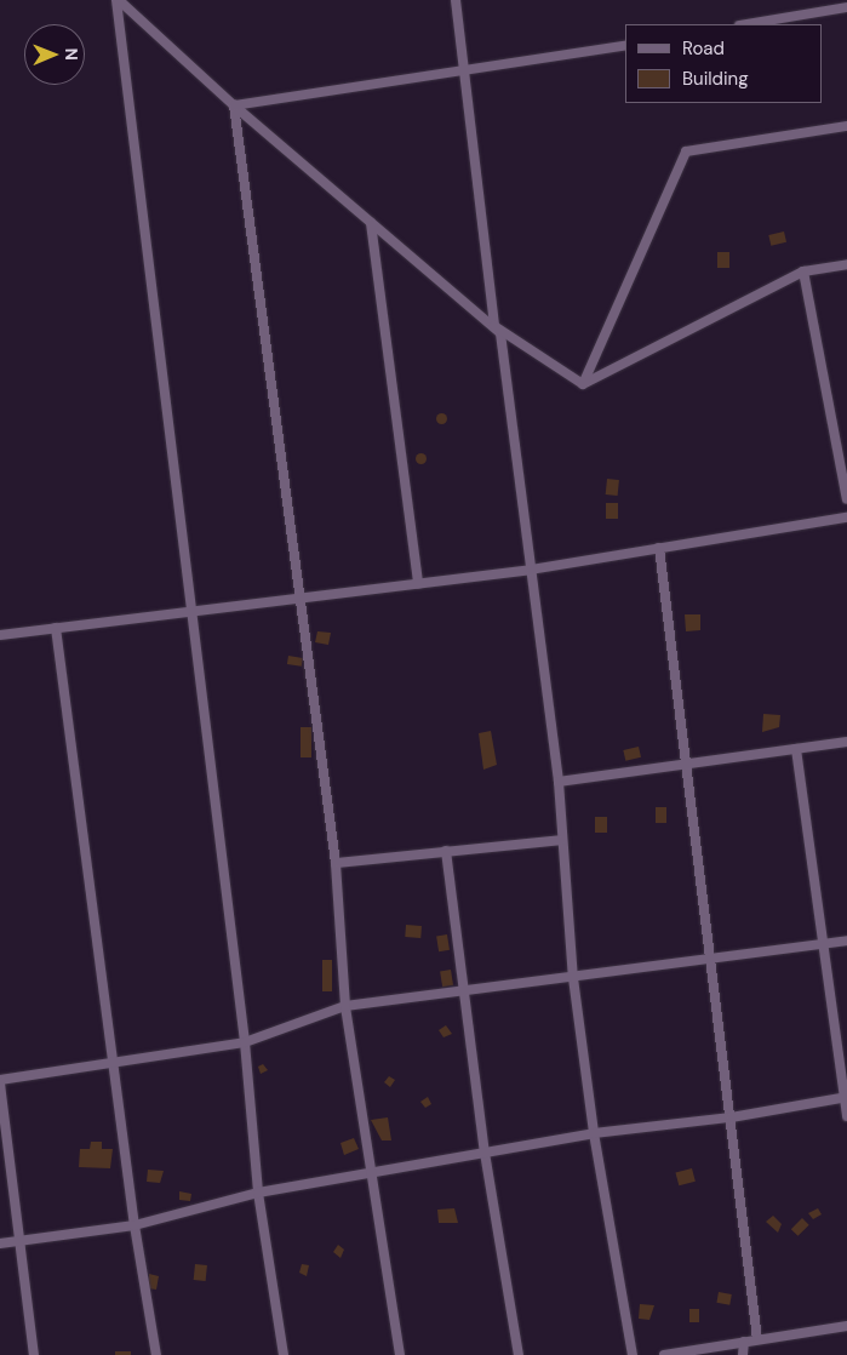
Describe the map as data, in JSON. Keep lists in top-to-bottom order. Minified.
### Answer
{"legend":["Road","Building"],"north":"right"}
